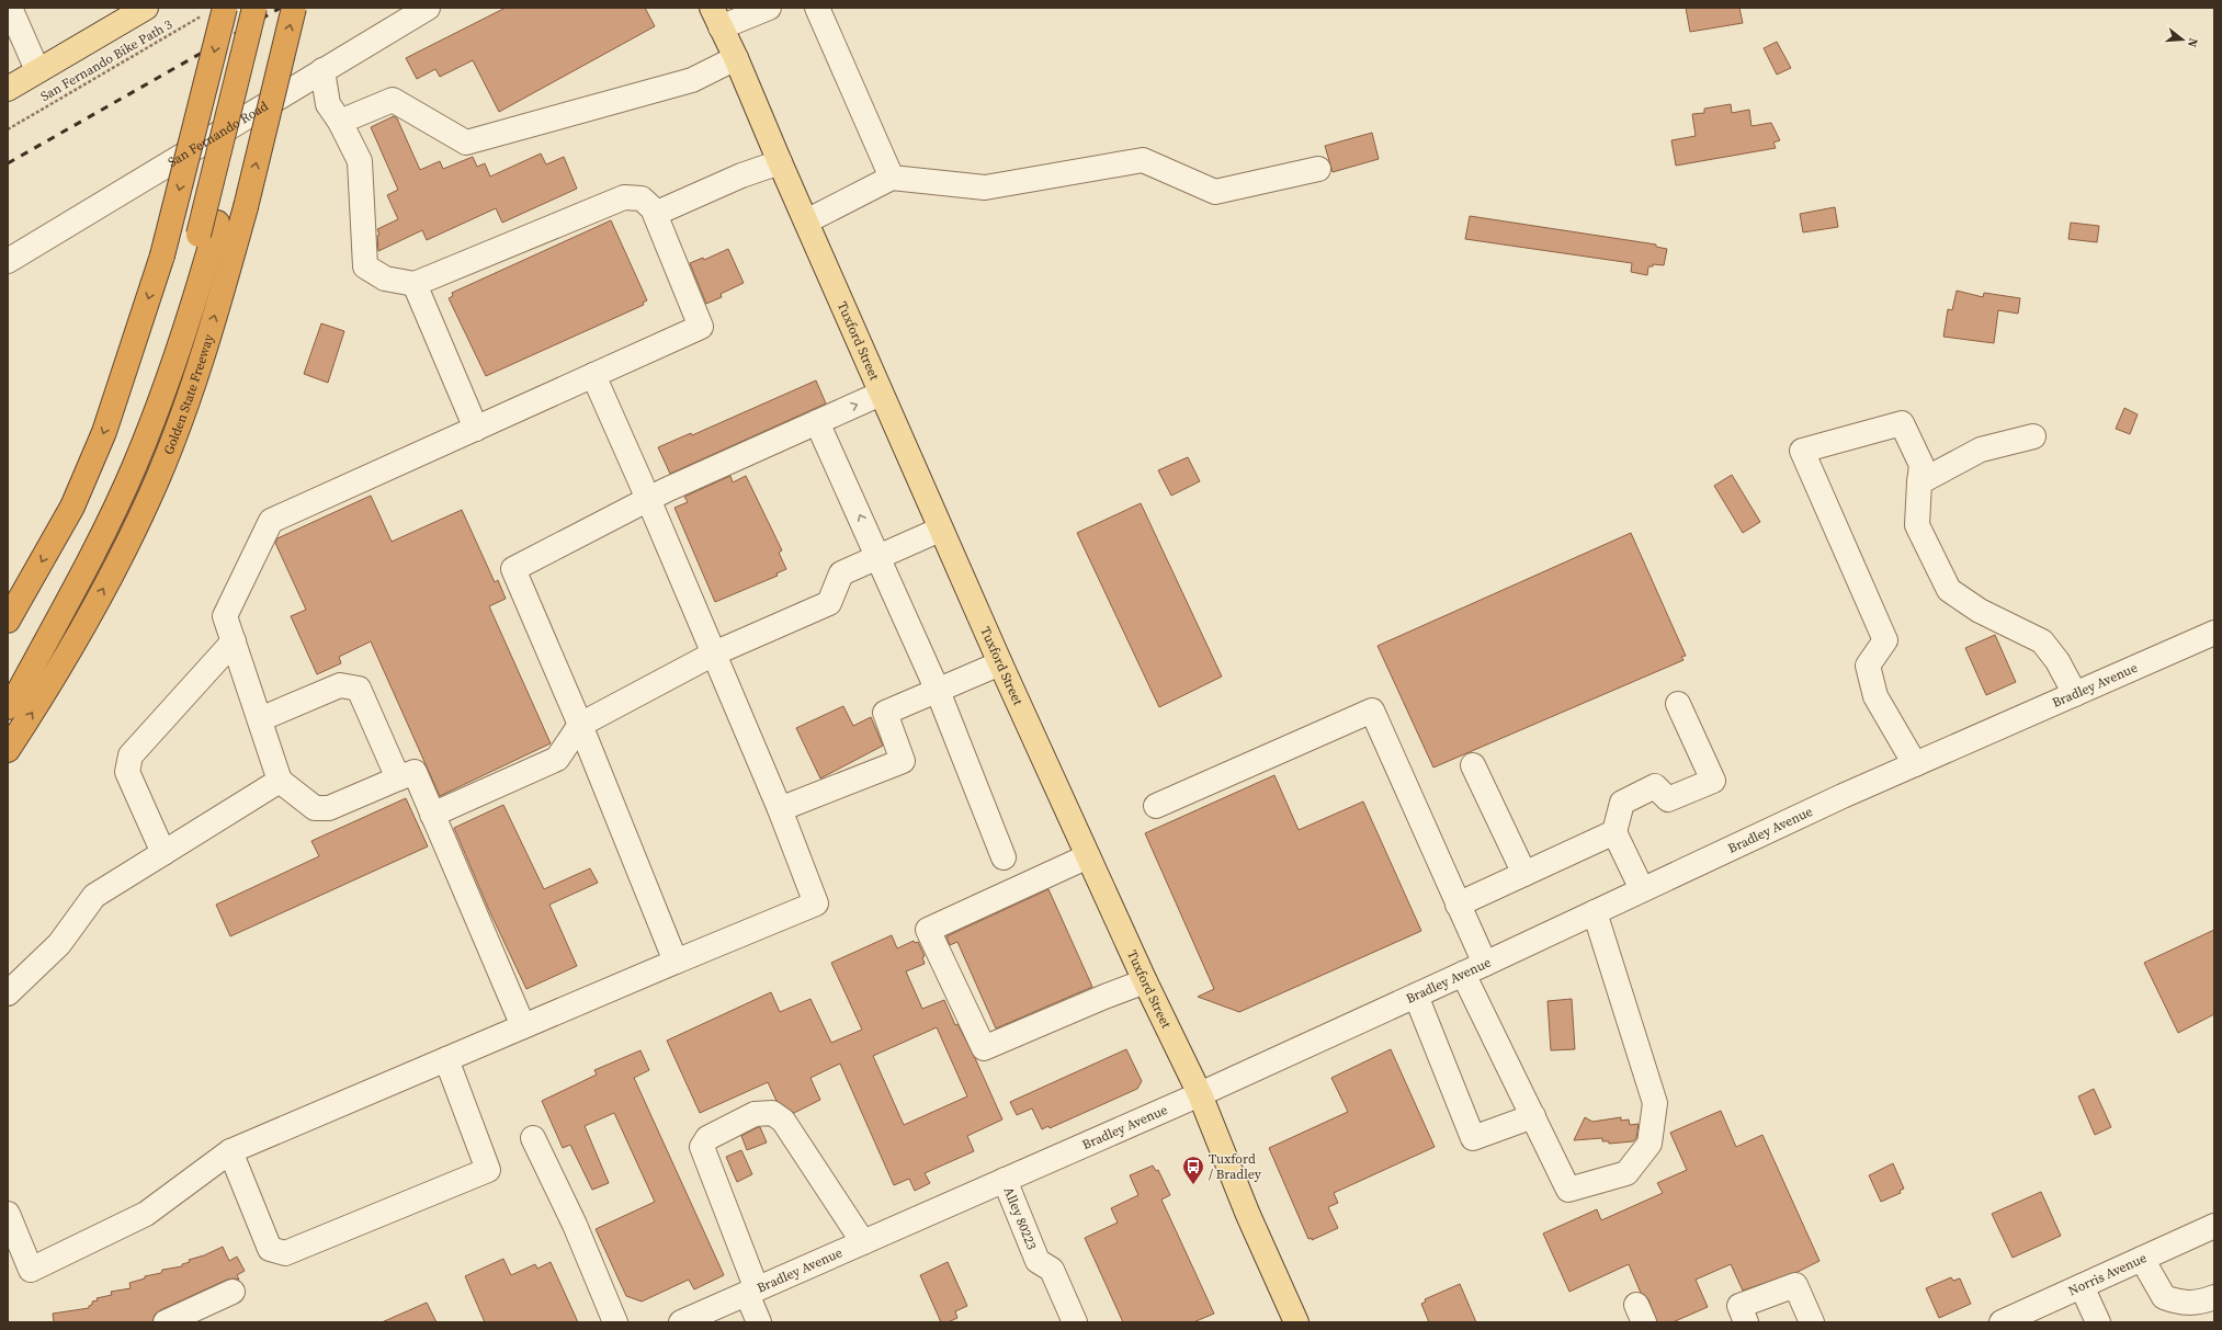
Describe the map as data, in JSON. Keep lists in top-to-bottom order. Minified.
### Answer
{"streets":{"highway":["Golden State Freeway"],"main road":["Tuxford Street"],"street":["San Fernando Road","Bradley Avenue","Alley 80223","Norris Avenue"],"path":["San Fernando Bike Path 3"]},"crossings":[["Tuxford Street","Bradley Avenue"],["Bradley Avenue","Alley 80223"]],"places":{"bus stop":["Tuxford / Bradley"]},"north":"right"}
